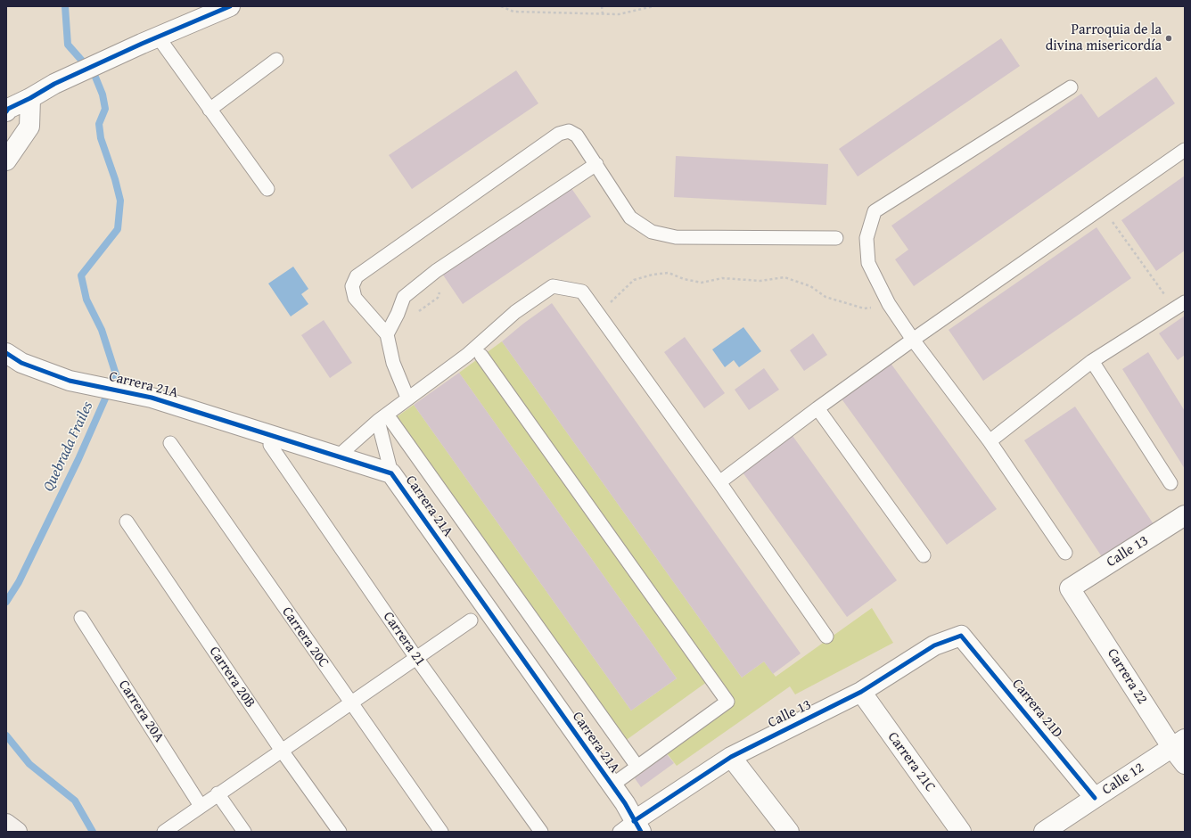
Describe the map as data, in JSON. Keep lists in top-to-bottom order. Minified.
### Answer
{"streets":{"street":["Carrera 21A","Calle 13","Carrera 22","Carrera 21D","Carrera 21C","Calle 12"],"lane":["Carrera 20C","Carrera 21","Carrera 20B","Carrera 20A"]},"crossings":[["Carrera 21A","Calle 13"],["Calle 13","Carrera 22"],["Calle 13","Carrera 21D"],["Calle 13","Carrera 21C"],["Carrera 22","Calle 12"],["Carrera 21D","Calle 12"]],"water":["Quebrada Frailes"],"places":["Parroquia de la divina misericordía"]}
